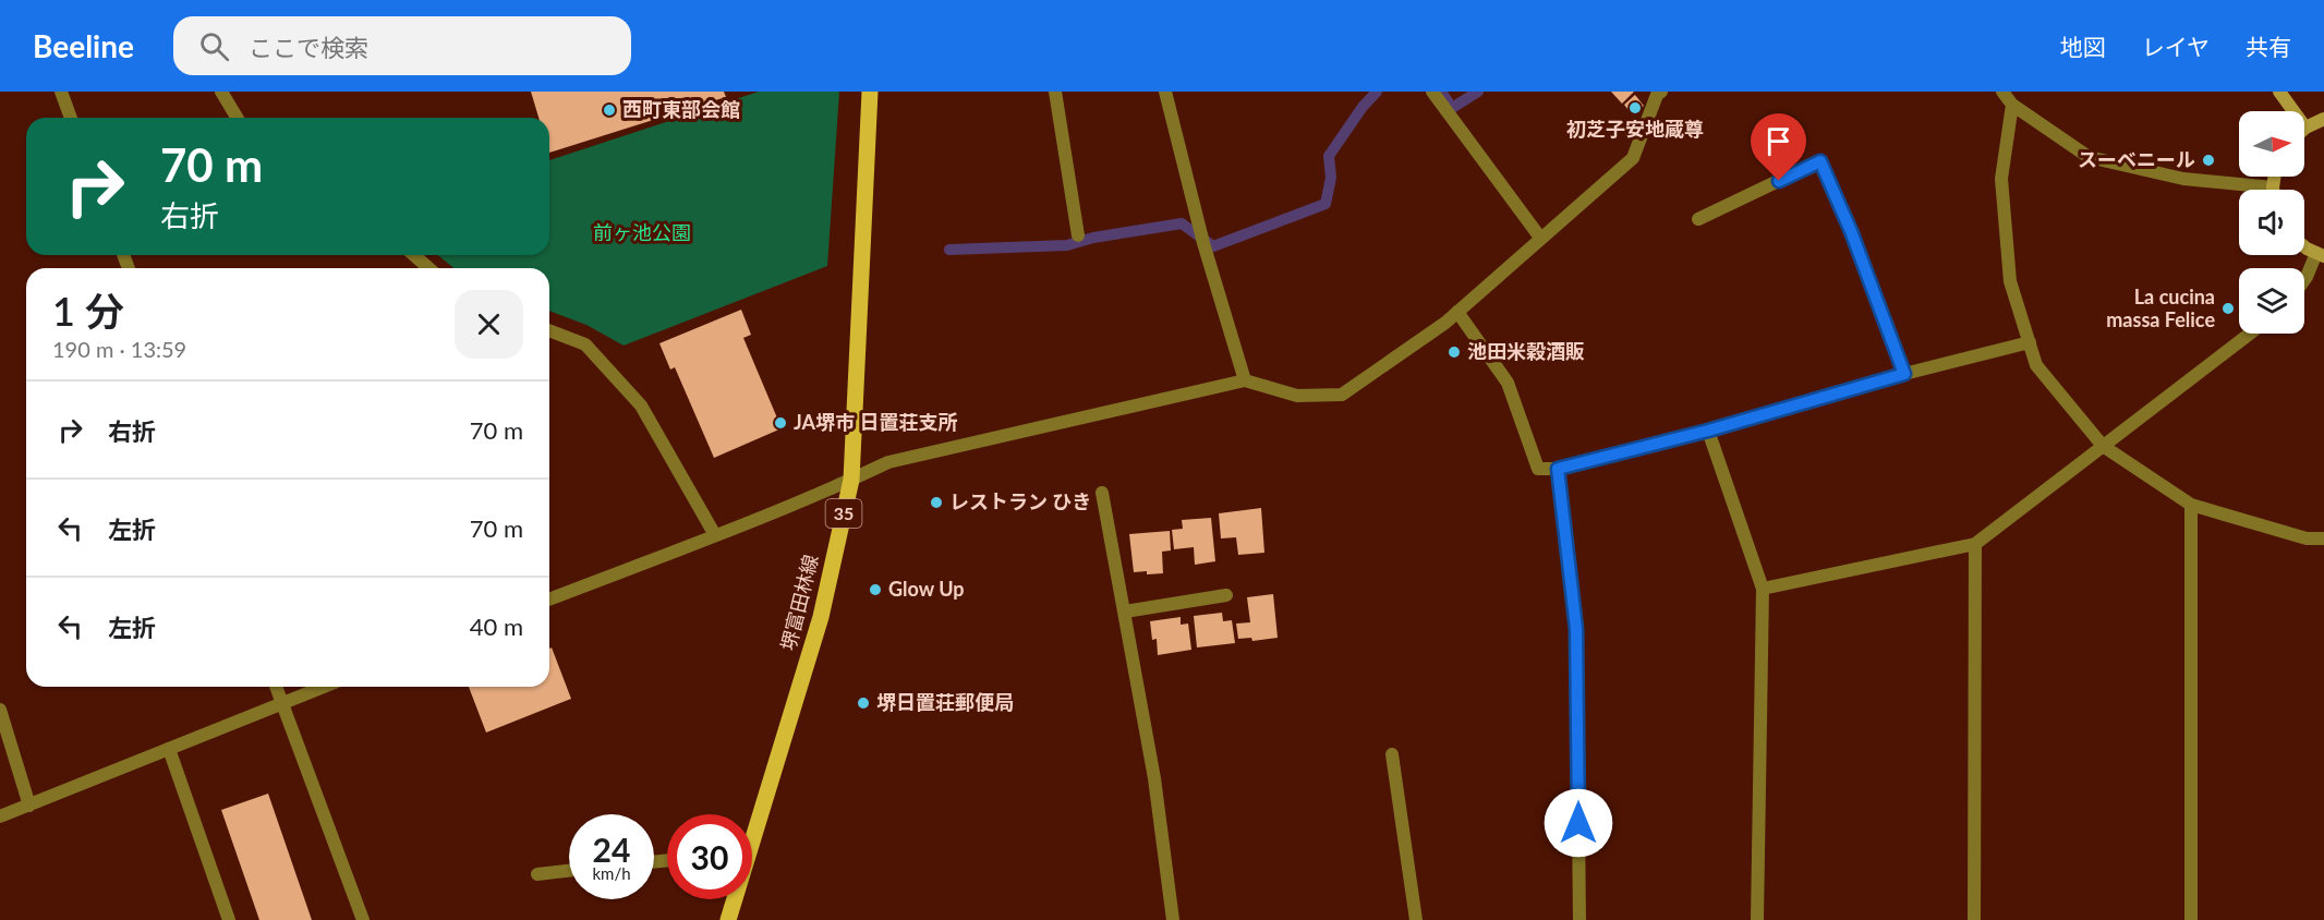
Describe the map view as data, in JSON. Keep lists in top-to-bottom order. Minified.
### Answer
{"streets":{"main road":["35","堺富田林線"]},"parks":["前ヶ池公園"],"places":["初芝子安地蔵尊","西町東部会館","スーベニール","La cucina massa Felice","池田米穀酒販","JA堺市 日置荘支所","レストラン ひき","Glow Up","堺日置荘郵便局"],"north":"right","page":{"header":"Beeline","search":"ここで検索","nav":["地図","レイヤ","共有"],"turn":["70 m","右折"],"heading":["1 分","190 m · 13:59"],"list":[{"name":"右折","value":"70 m"},{"name":"左折","value":"70 m"},{"name":"左折","value":"40 m"}],"speed":"24 km/h","limit":"30"}}
